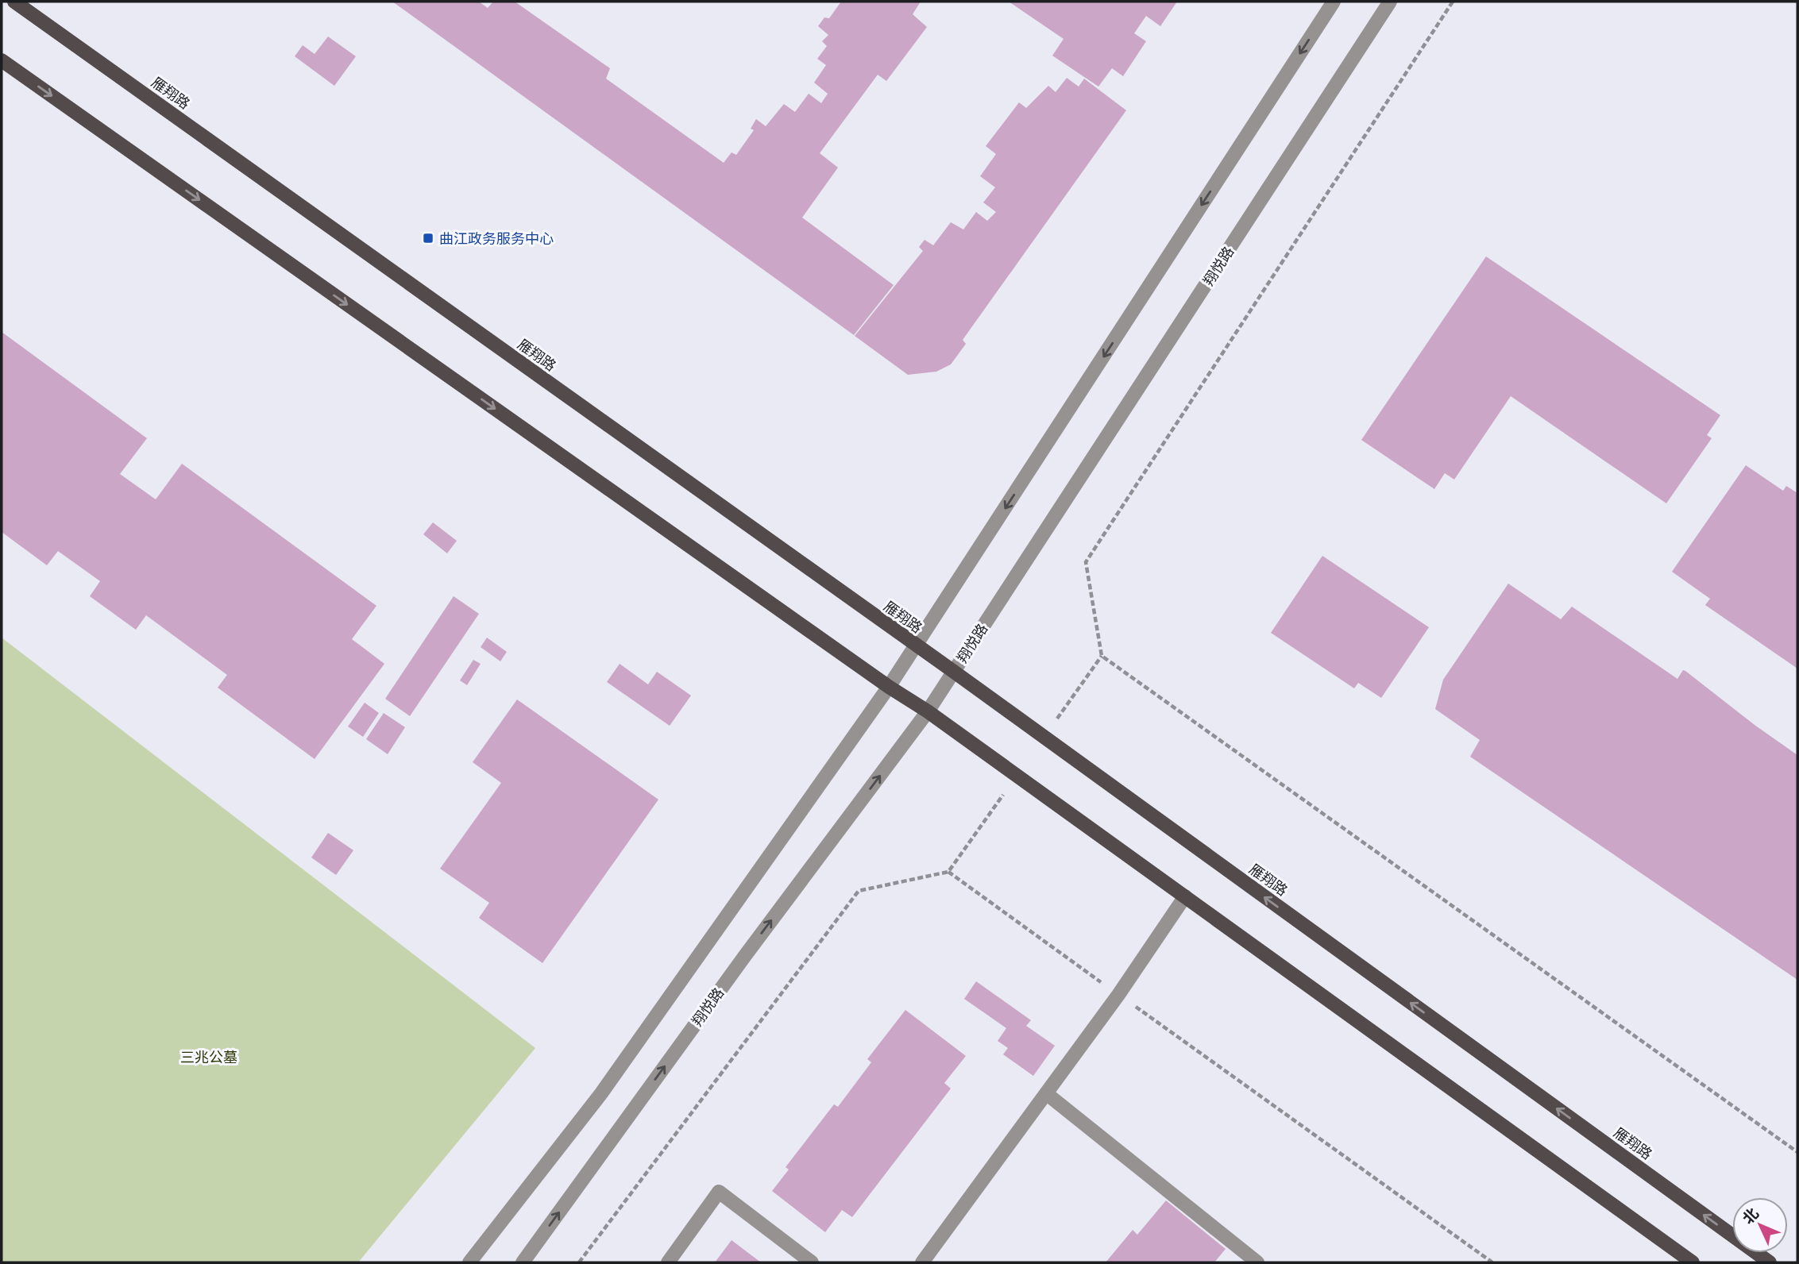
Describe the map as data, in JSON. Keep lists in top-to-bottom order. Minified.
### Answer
{"streets":{"main road":["雁翔路"],"street":["翔悦路"]},"crossings":[["雁翔路","翔悦路"]],"parks":["三兆公墓"],"places":{"transit":["曲江政务服务中心"]},"north":"top left"}
